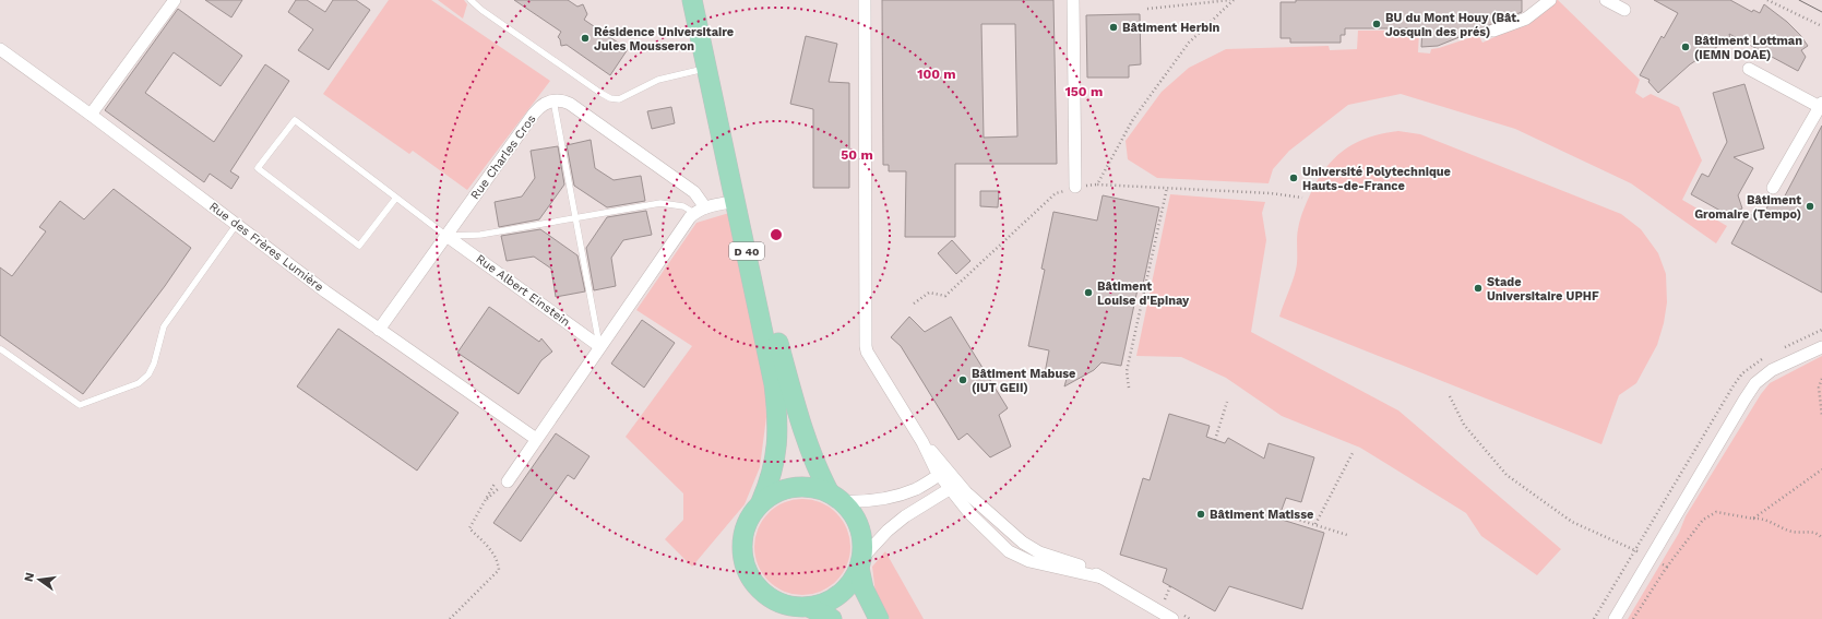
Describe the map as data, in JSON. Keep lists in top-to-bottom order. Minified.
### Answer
{"streets":{"main road":["D 40"],"street":["Rue Charles Cros","Rue des Frères Lumière","Rue Albert Einstein"]},"crossings":[["Rue Charles Cros","Rue des Frères Lumière"],["Rue Charles Cros","Rue Albert Einstein"]],"places":["BU du Mont Houy (Bât. Josquin des prés)","Bâtiment Herbin","Résidence Universitaire Jules Mousseron","Bâtiment Lottman (IEMN DOAE)","Université Polytechnique Hauts-de-France","Bâtiment Gromaire (Tempo)","Stade Universitaire UPHF","Bâtiment Louise d'Epinay","Bâtiment Mabuse (IUT GEII)","Bâtiment Matisse"],"north":"left","rings":["100 m","150 m","50 m"]}
